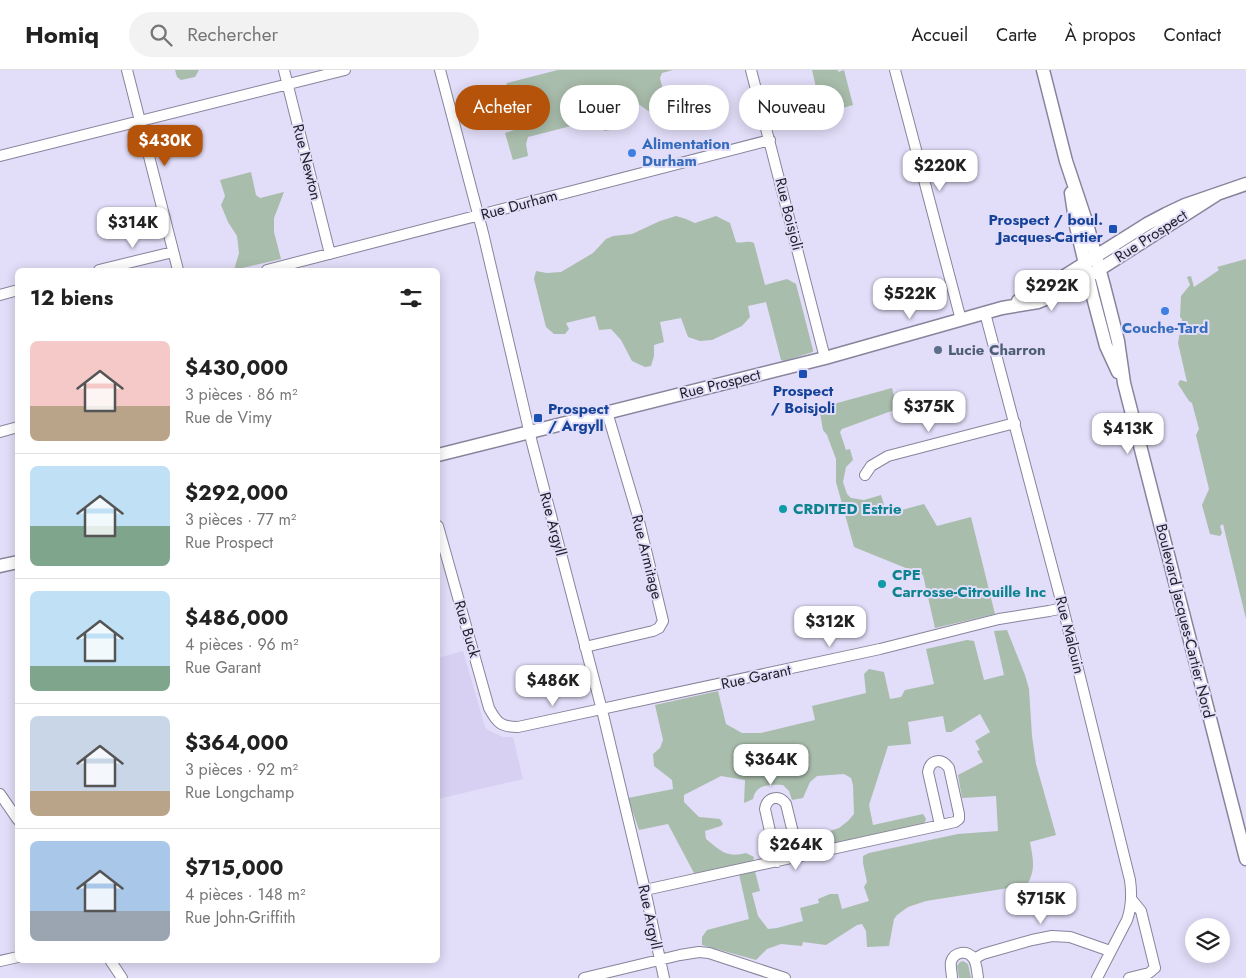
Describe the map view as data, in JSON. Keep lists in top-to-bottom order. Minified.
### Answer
{"streets":{"street":["Rue Newton","Rue Durham","Rue Boisjoli","Rue Prospect","Rue Argyll","Rue Armitage","Boulevard Jacques-Cartier Nord","Rue Buck","Rue Malouin","Rue Garant"]},"crossings":[["Rue Newton","Rue Durham"],["Rue Durham","Rue Boisjoli"],["Rue Durham","Rue Argyll"],["Rue Boisjoli","Rue Prospect"],["Rue Prospect","Rue Argyll"],["Rue Prospect","Rue Armitage"],["Rue Prospect","Boulevard Jacques-Cartier Nord"],["Rue Prospect","Rue Malouin"],["Rue Argyll","Rue Armitage"],["Rue Argyll","Rue Garant"],["Rue Buck","Rue Garant"],["Rue Malouin","Rue Garant"]],"places":{"other":["Alimentation Durham","Couche-Tard","Lucie Charron","CRDITED Estrie","CPE Carrosse-Citrouille Inc"],"transit":["Prospect / boul. Jacques-Cartier","Prospect / Boisjoli","Prospect / Argyll"]},"page":{"header":"Homiq","search":"Rechercher","nav":["Accueil","Carte","À propos","Contact"],"chip":["Acheter","Louer","Filtres","Nouveau"],"price":["$430K","$220K","$314K","$292K","$522K","$375K","$413K","$312K","$486K","$364K","$264K","$715K"],"heading":"12 biens","list":[{"name":"$430,000","note":"3 pièces · 86 m² · Rue de Vimy"},{"name":"$292,000","note":"3 pièces · 77 m² · Rue Prospect"},{"name":"$486,000","note":"4 pièces · 96 m² · Rue Garant"},{"name":"$364,000","note":"3 pièces · 92 m² · Rue Longchamp"},{"name":"$715,000","note":"4 pièces · 148 m² · Rue John-Griffith"}]}}
